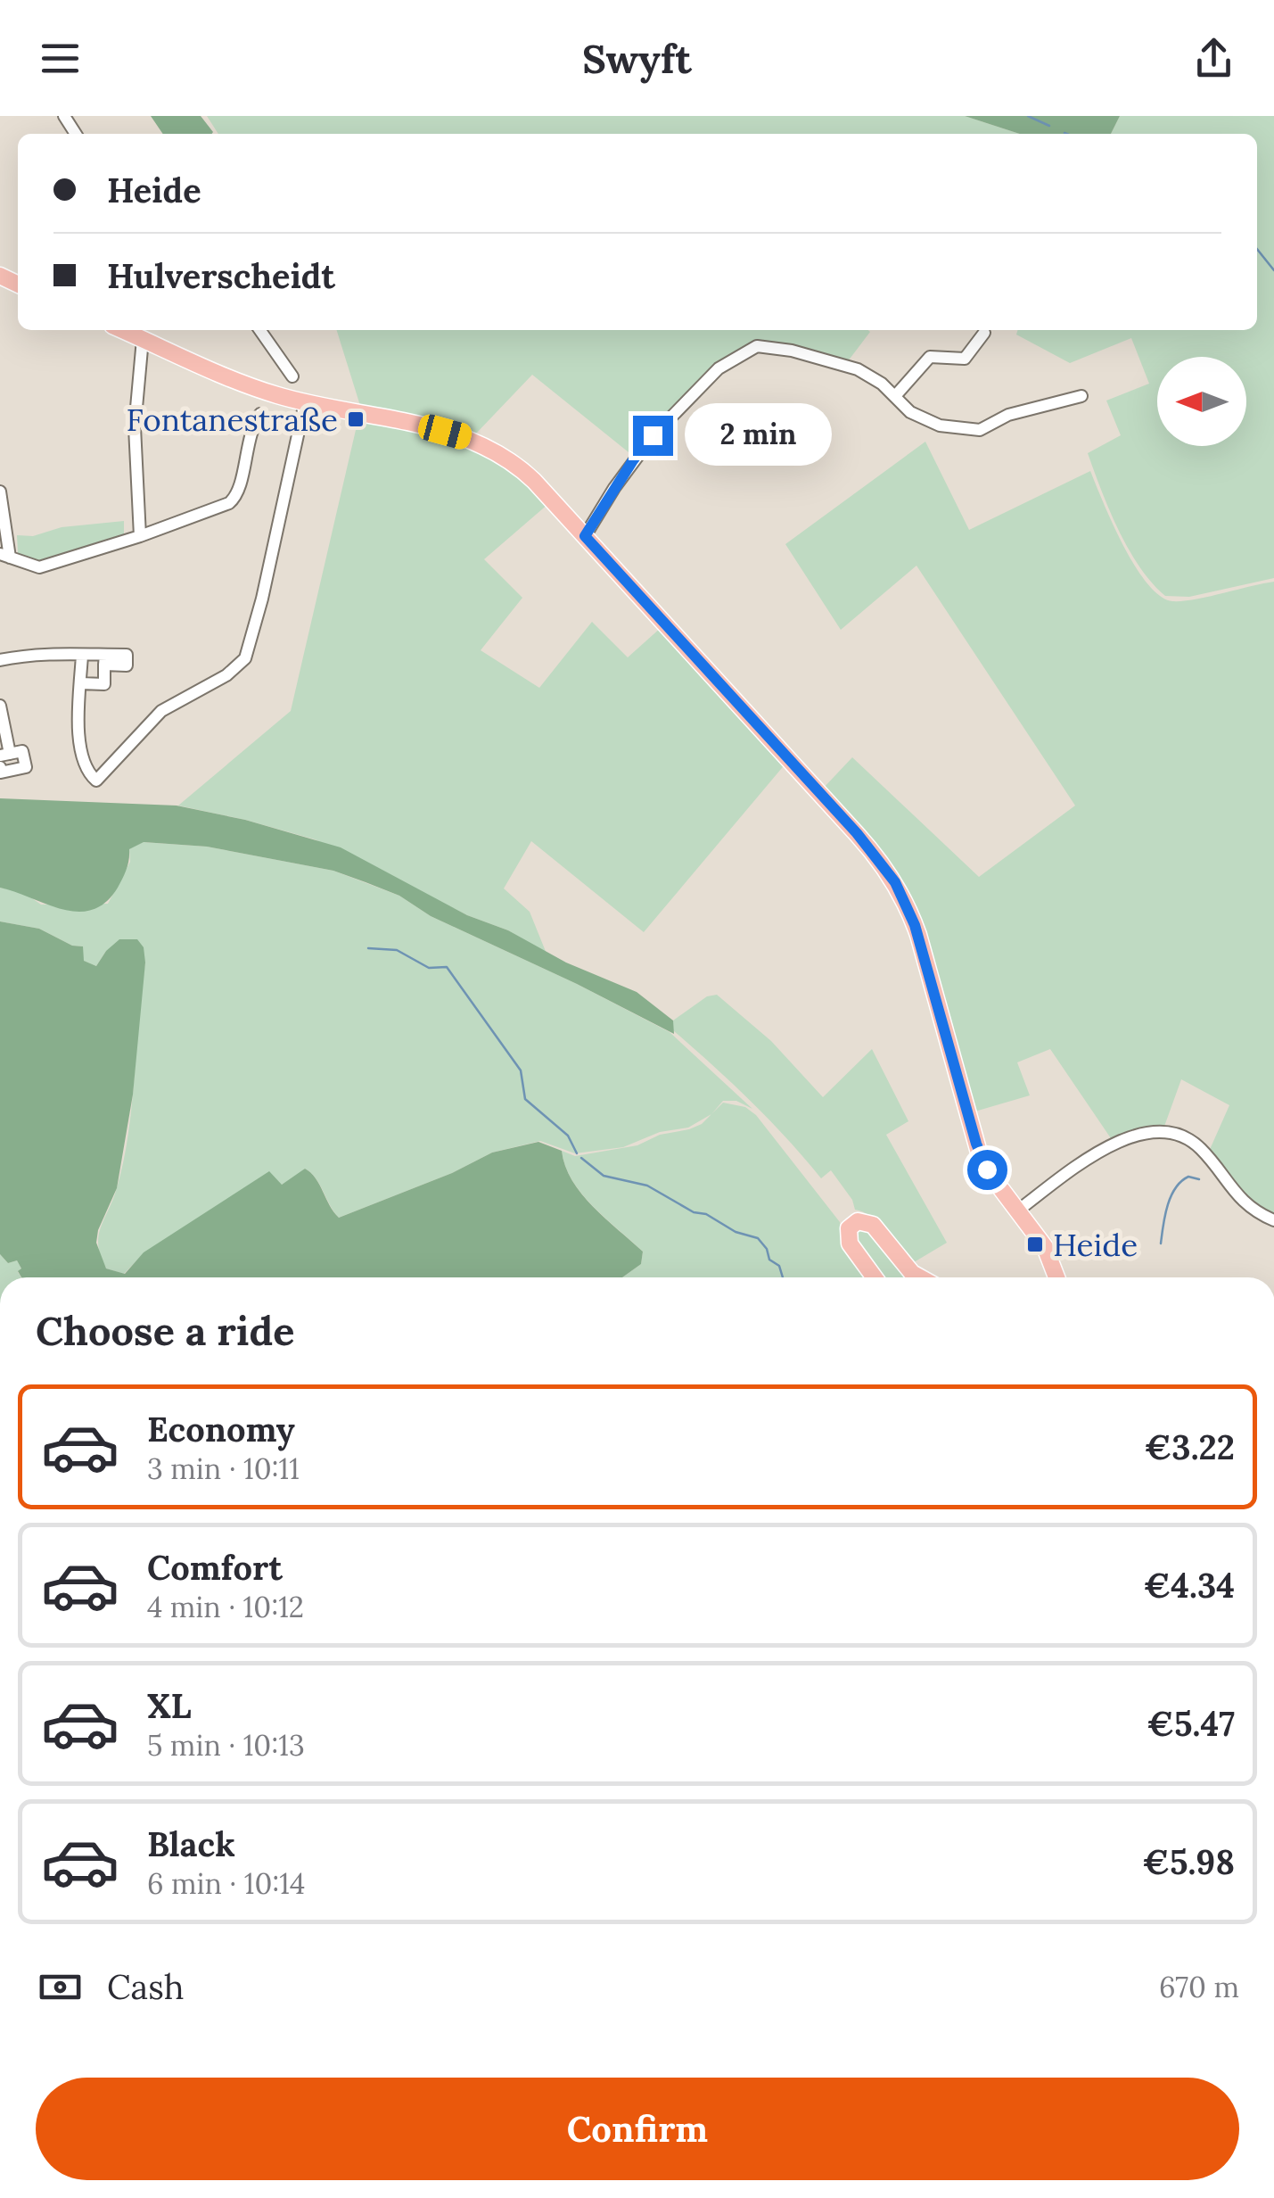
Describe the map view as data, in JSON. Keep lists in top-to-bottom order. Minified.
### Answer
{"places":{"transit":["Fontanestraße","Heide"]},"north":"left","page":{"header":"Swyft","banner":["Heide","Hulverscheidt"],"bubble":"2 min","heading":"Choose a ride","list":[{"name":"Economy","note":"3 min · 10:11","value":"€3.22"},{"name":"Comfort","note":"4 min · 10:12","value":"€4.34"},{"name":"XL","note":"5 min · 10:13","value":"€5.47"},{"name":"Black","note":"6 min · 10:14","value":"€5.98"}],"pay":["Cash","670 m"],"buttons":"Confirm"}}
